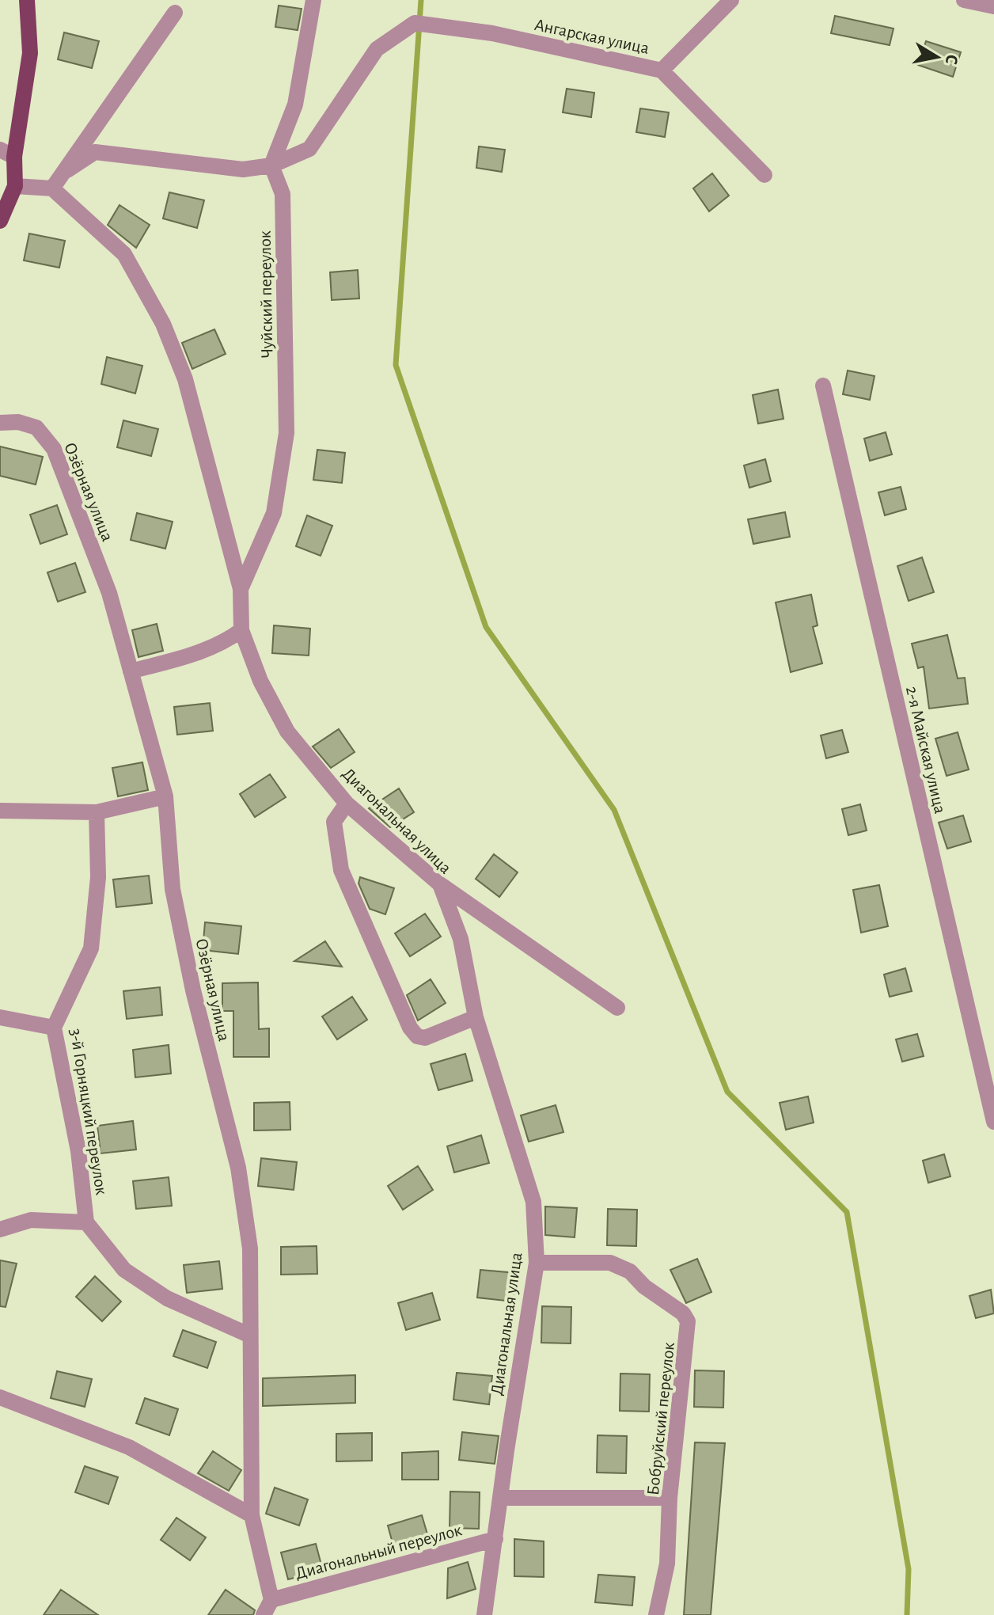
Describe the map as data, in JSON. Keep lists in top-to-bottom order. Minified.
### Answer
{"streets":{"street":["Ангарская улица","Чуйский переулок","Озёрная улица","2-я Майская улица","Диагональная улица","3-й Горняцкий переулок","Бобруйский переулок","Диагональный переулок"]},"crossings":[["Ангарская улица","Чуйский переулок"],["Чуйский переулок","Диагональная улица"],["Озёрная улица","Диагональный переулок"],["Диагональная улица","Бобруйский переулок"],["Диагональная улица","Диагональный переулок"]],"north":"right"}
